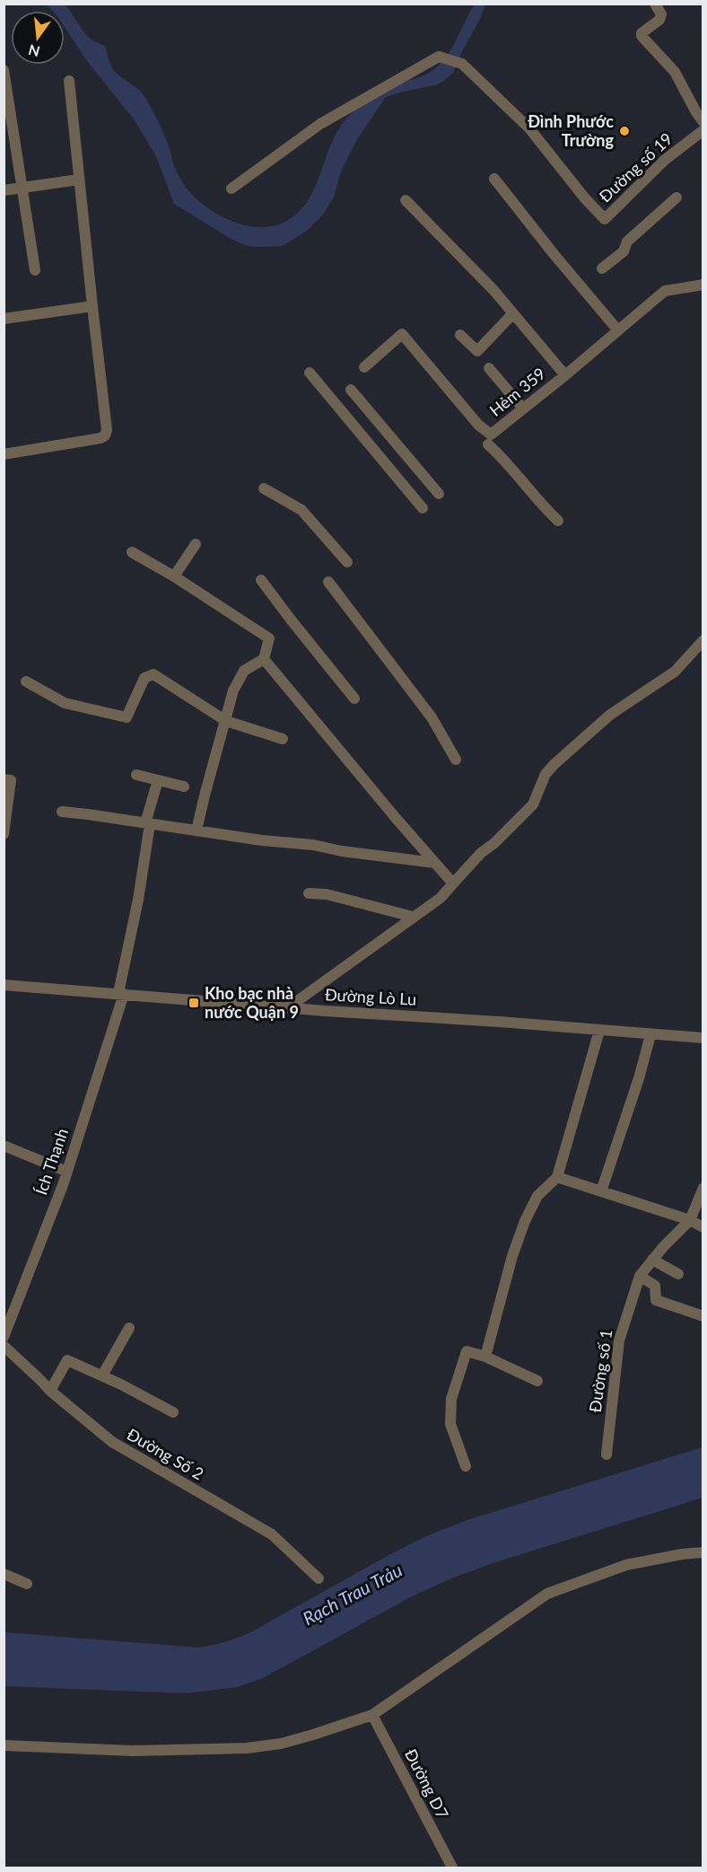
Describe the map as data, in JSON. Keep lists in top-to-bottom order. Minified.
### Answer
{"streets":{"street":["Đường số 19","Hẻm 359","Đường Lò Lu","Ích Thạnh","Đường số 1","Đường Số 2","Đường D7"]},"crossings":[["Đường Lò Lu","Ích Thạnh"]],"water":["Rạch Trau Trảu"],"places":{"other":["Đình Phước Trường"],"transit":["Kho bạc nhà nước Quận 9"]},"north":"bottom"}
